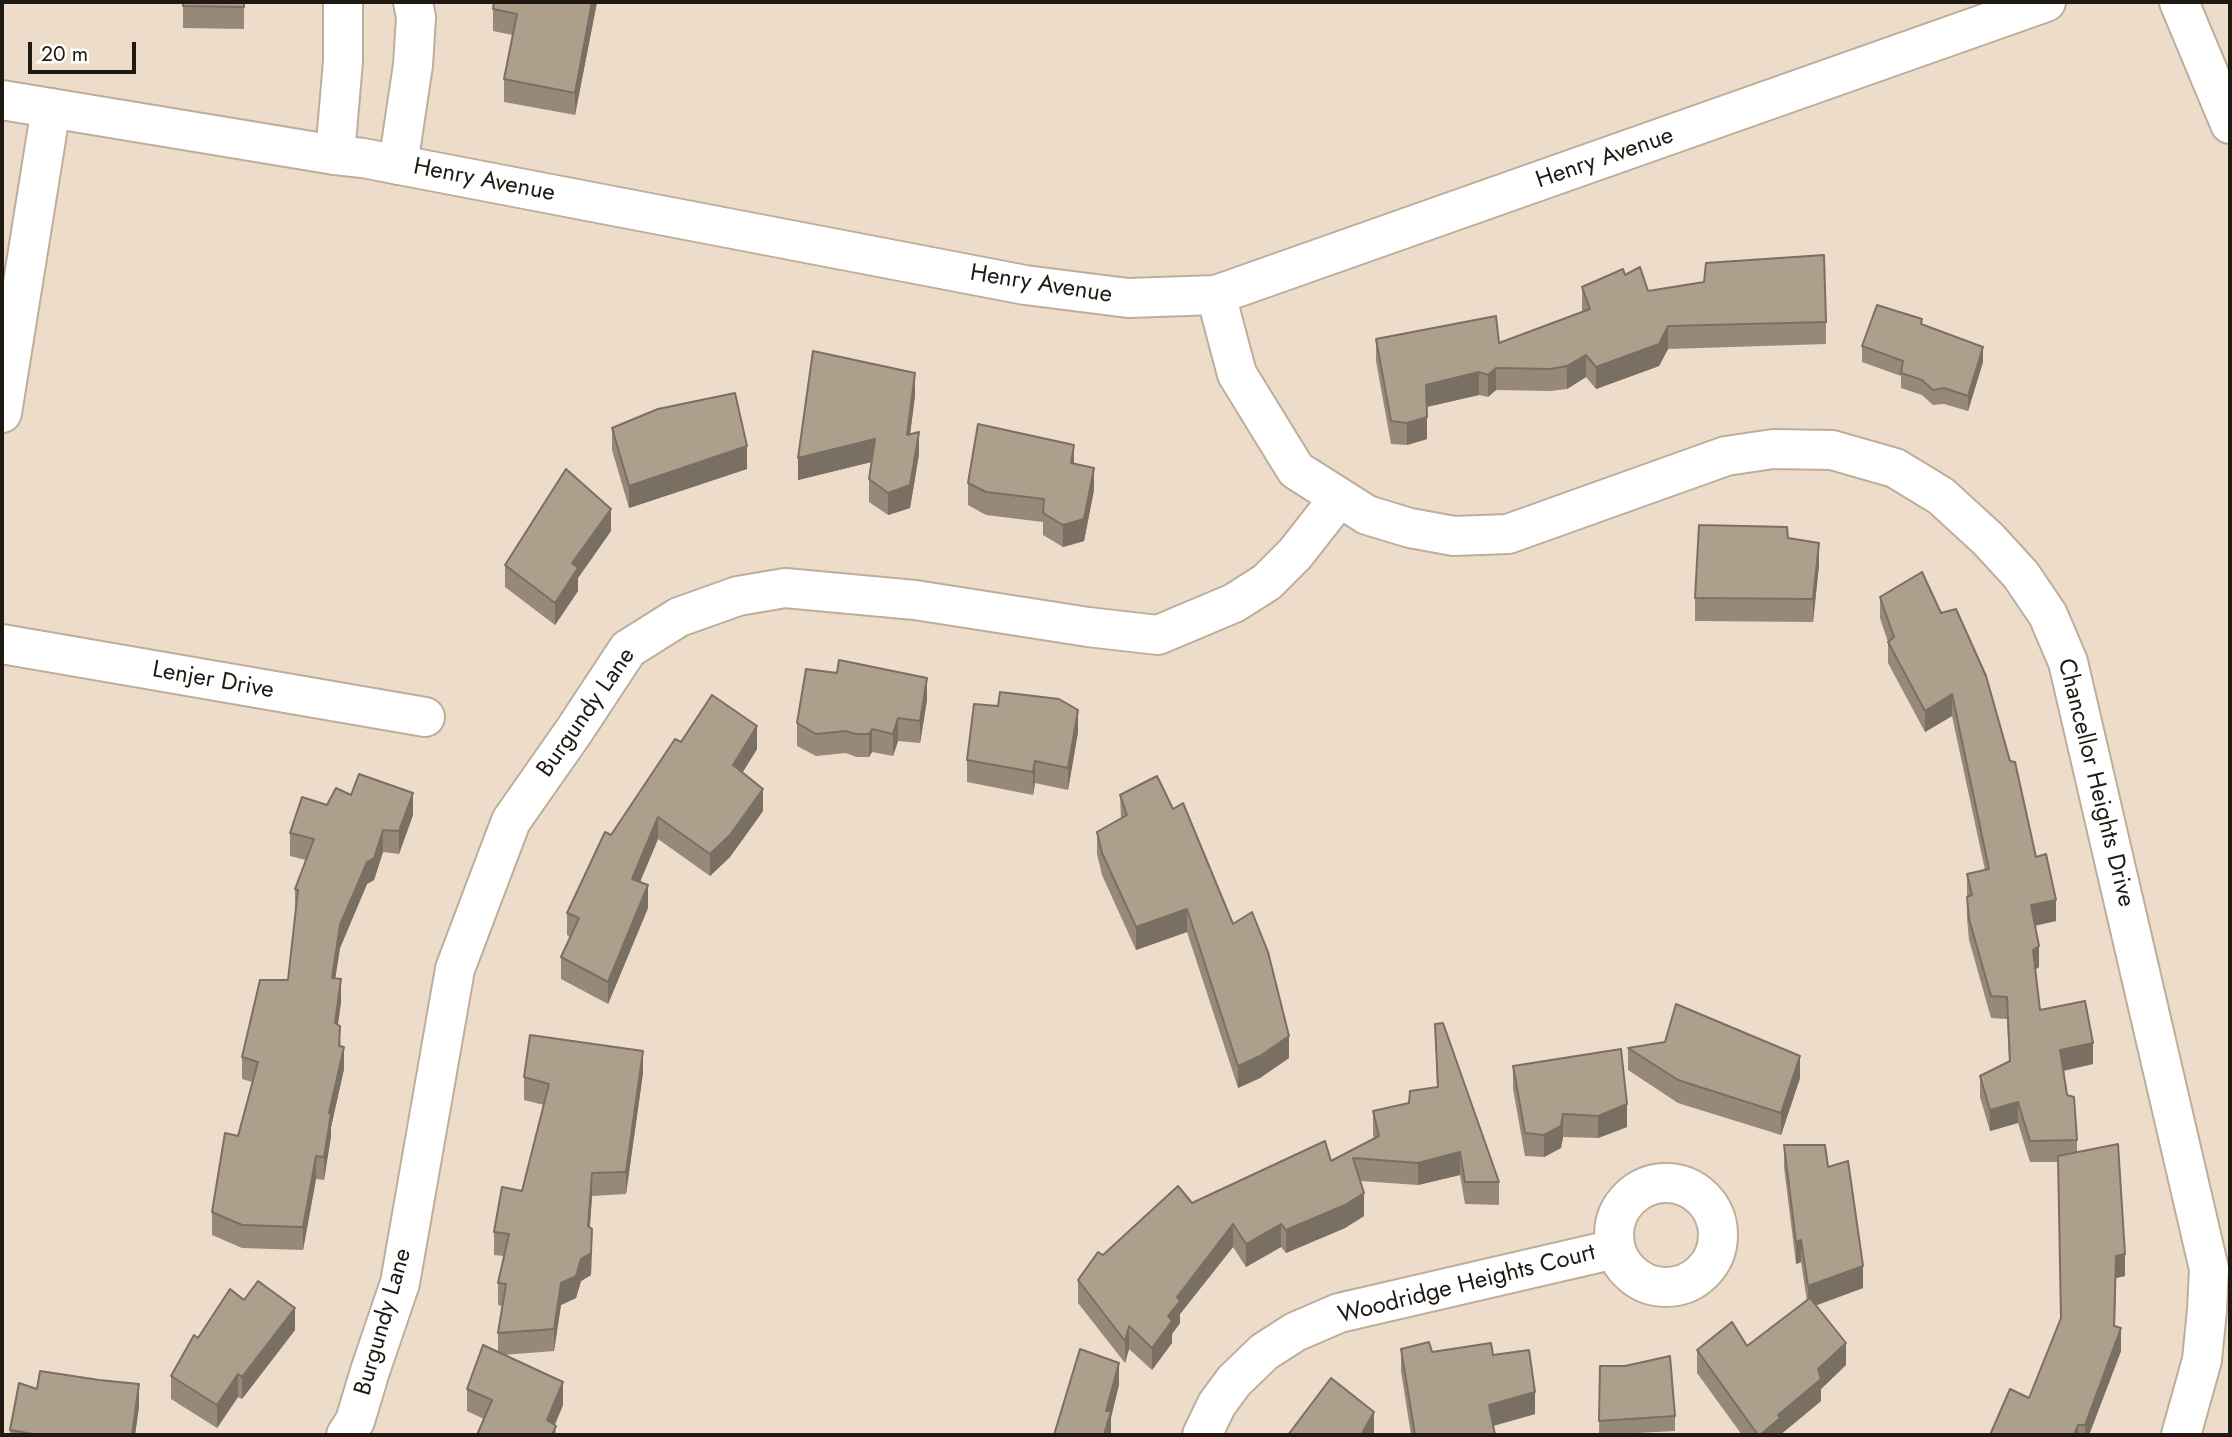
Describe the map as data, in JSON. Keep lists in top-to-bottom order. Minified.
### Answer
{"streets":{"street":["Henry Avenue","Lenjer Drive","Burgundy Lane","Chancellor Heights Drive","Woodridge Heights Court"]},"crossings":[["Henry Avenue","Chancellor Heights Drive"],["Burgundy Lane","Chancellor Heights Drive"]],"scale_bar":"20 m"}
